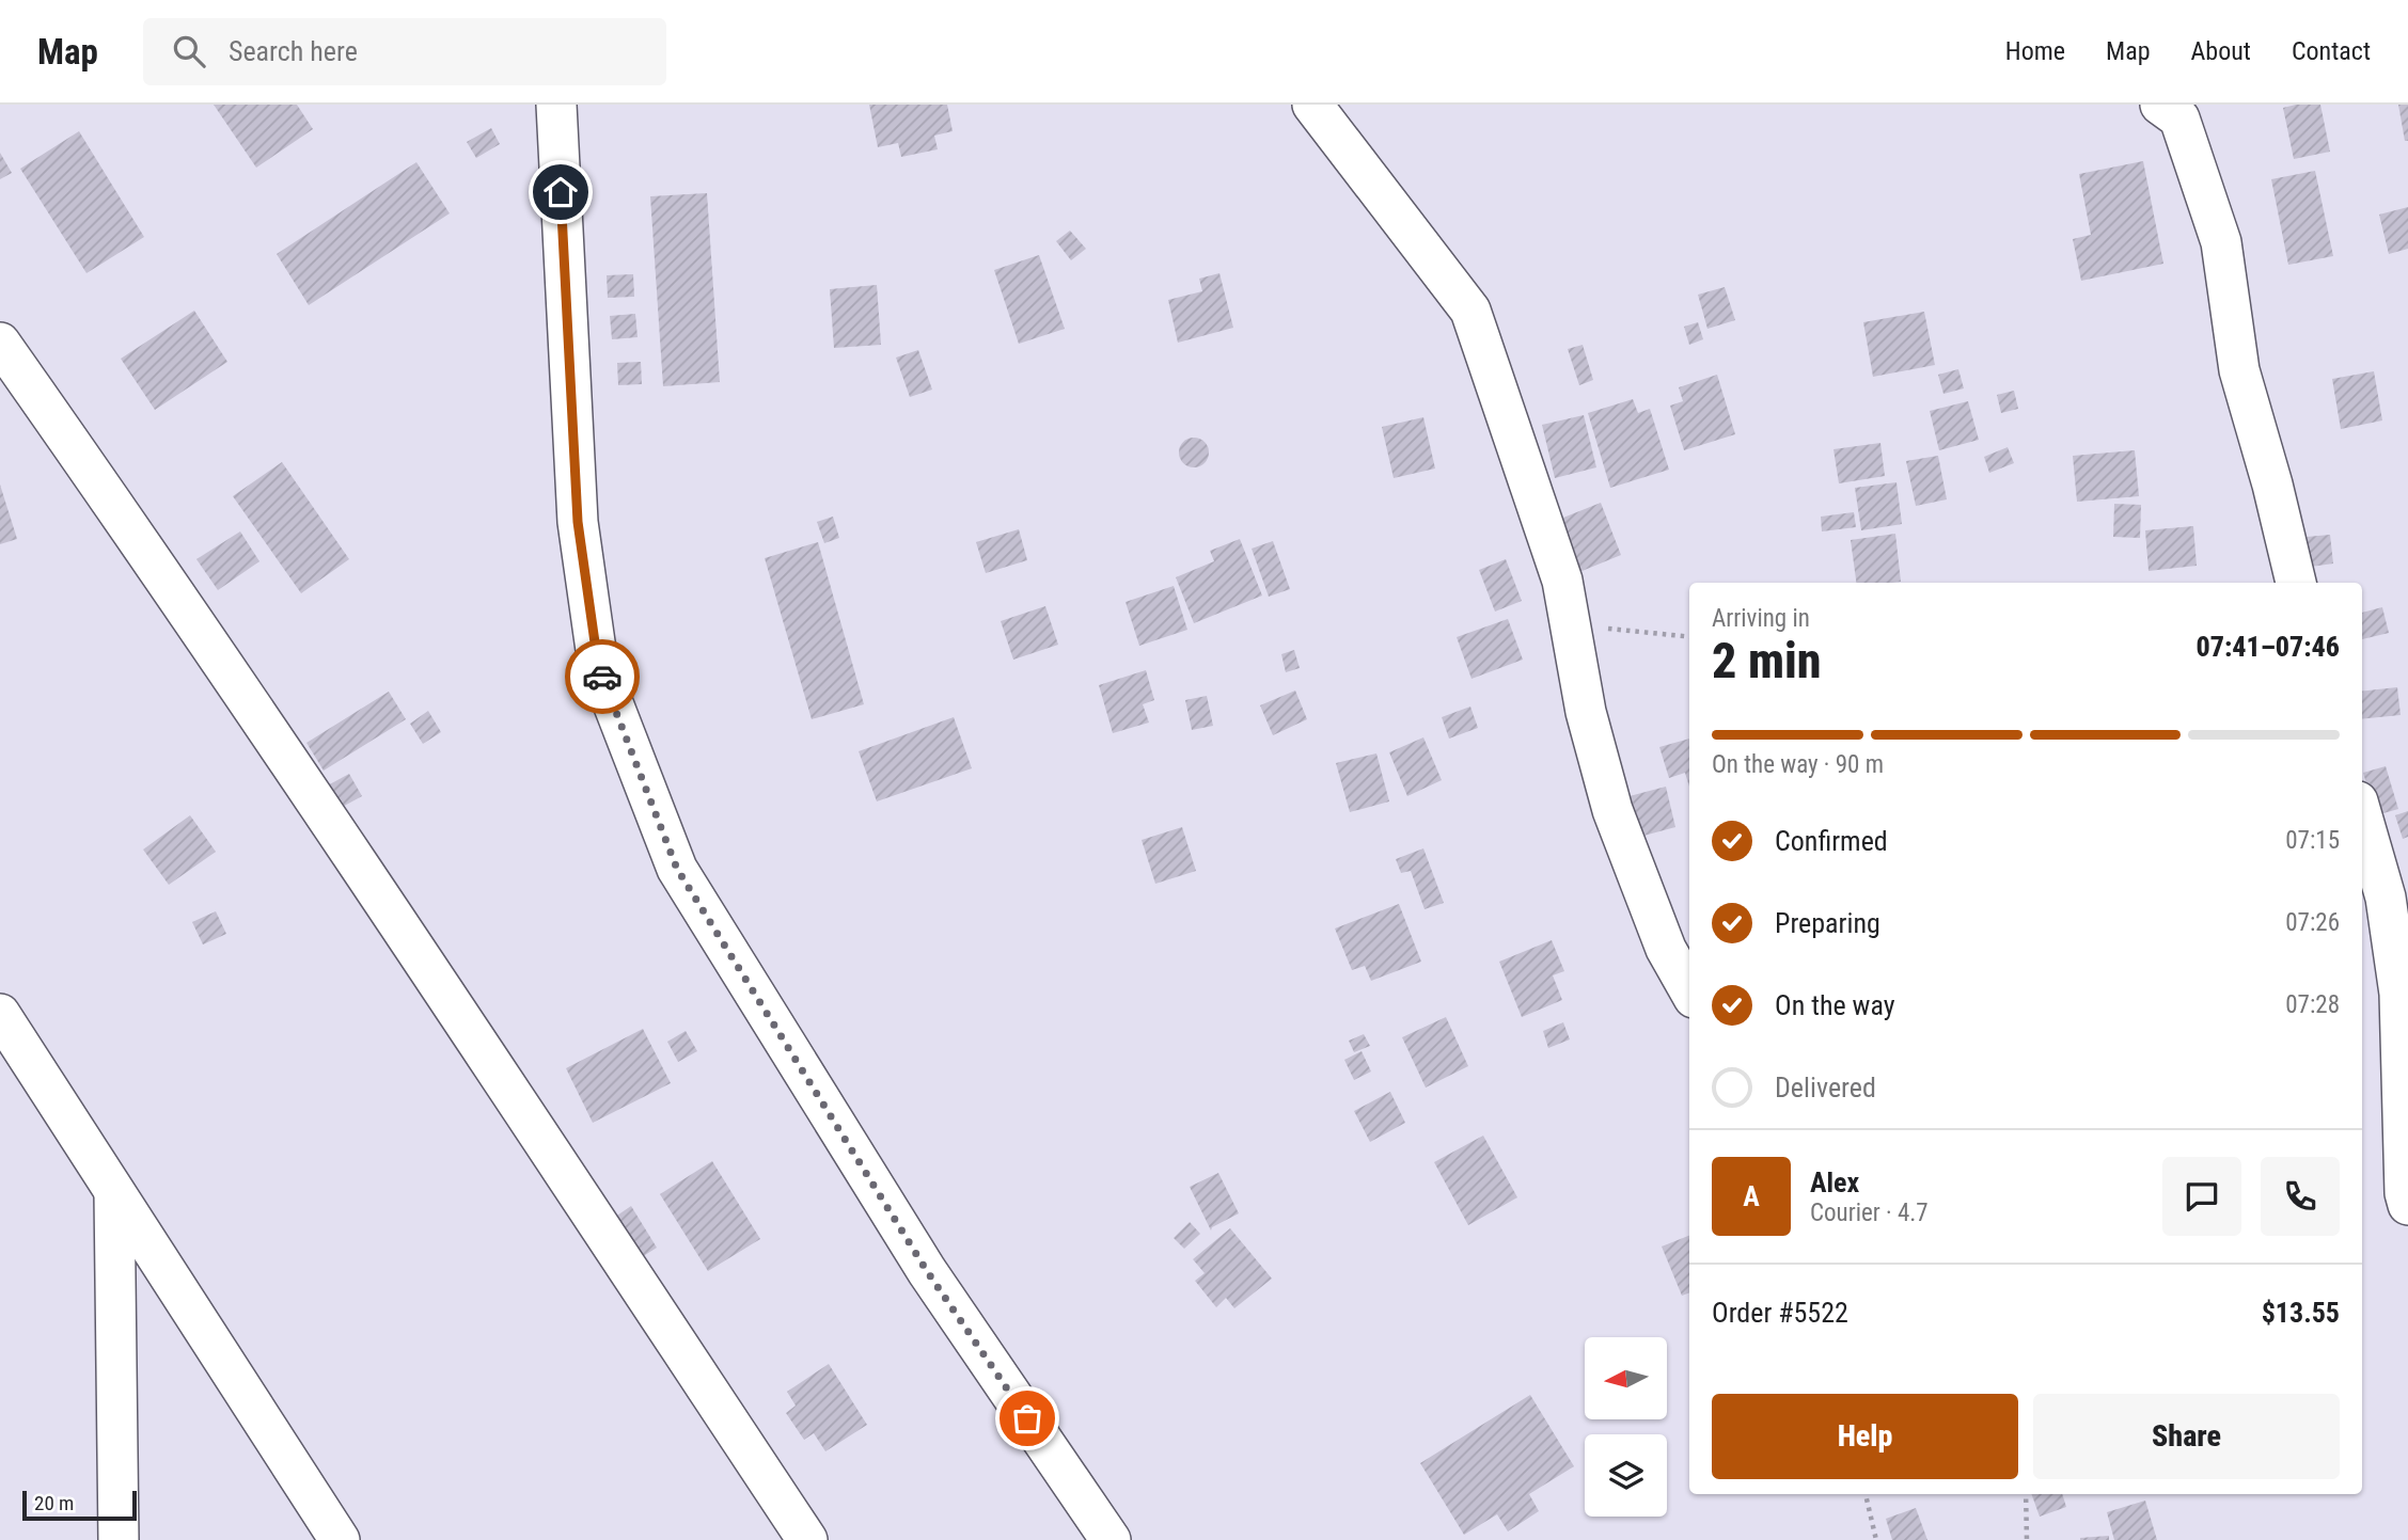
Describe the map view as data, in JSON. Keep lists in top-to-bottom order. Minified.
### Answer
{"scale_bar":"20 m","north":"left","page":{"header":"Map","search":"Search here","nav":["Home","Map","About","Contact"],"heading":["2 min","Arriving in","07:41–07:46"],"panel":["Alex","Courier · 4.7","Order #5522","$13.55"],"bar":"On the way · 90 m","list":[["Confirmed","07:15"],["Preparing","07:26"],["On the way","07:28"],"Delivered"],"round":"A","buttons":["Help","Share"],"scale":"20 m"}}
